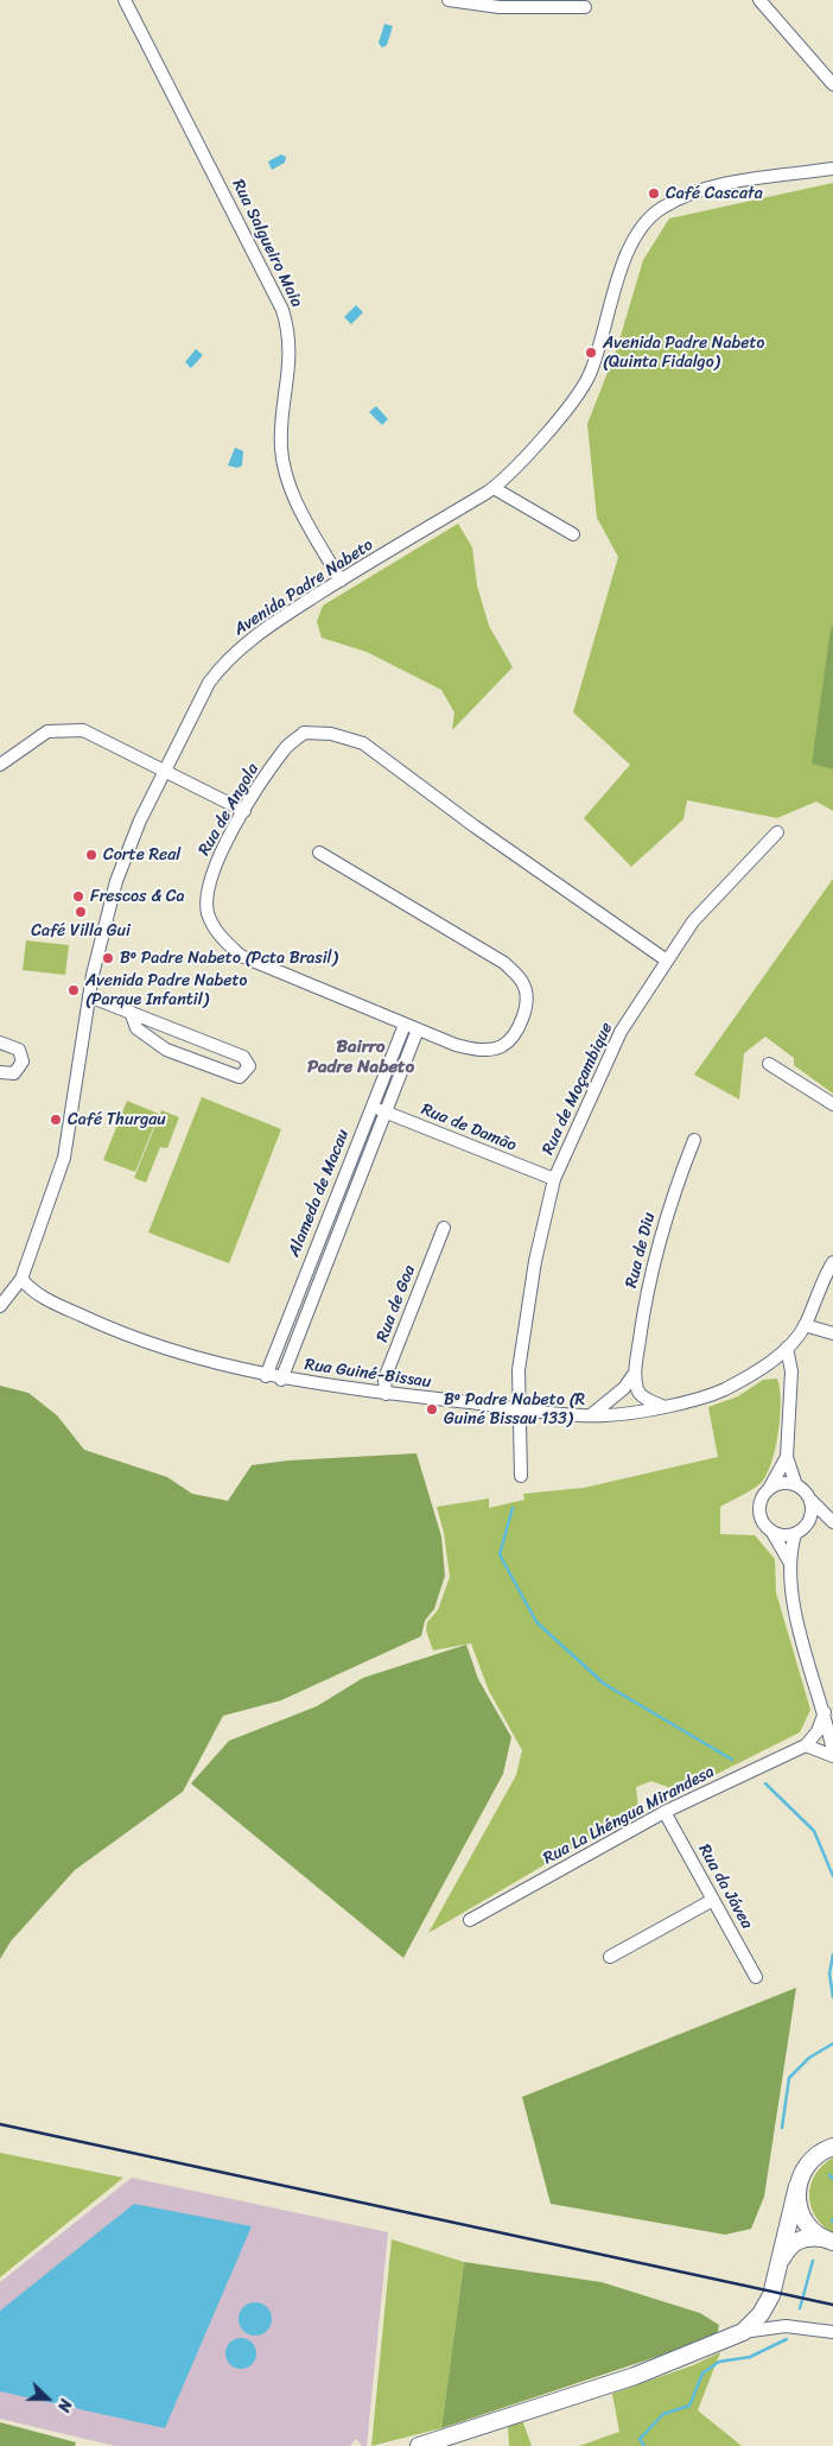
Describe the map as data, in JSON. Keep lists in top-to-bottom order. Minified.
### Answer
{"streets":{"street":["Rua Salgueiro Maia","Avenida Padre Nabeto","Rua de Angola","Rua de Moçambique","Rua de Damão","Alameda de Macau","Rua de Diu","Rua de Goa","Rua Guiné-Bissau","Rua La Lhéngua Mirandesa","Rua da Jávea"]},"crossings":[["Rua Salgueiro Maia","Avenida Padre Nabeto"],["Avenida Padre Nabeto","Rua Guiné-Bissau"],["Rua de Angola","Rua de Moçambique"],["Rua de Angola","Alameda de Macau"],["Rua de Moçambique","Rua de Damão"],["Rua de Moçambique","Rua Guiné-Bissau"],["Rua de Damão","Alameda de Macau"],["Alameda de Macau","Rua Guiné-Bissau"],["Rua de Diu","Rua Guiné-Bissau"],["Rua de Goa","Rua Guiné-Bissau"],["Rua La Lhéngua Mirandesa","Rua da Jávea"]],"districts":["Bairro Padre Nabeto"],"places":["Café Cascata","Avenida Padre Nabeto (Quinta Fidalgo)","Corte Real","Frescos & Ca","Café Villa Gui","Bº Padre Nabeto (Pcta Brasil)","Avenida Padre Nabeto (Parque Infantil)","Café Thurgau","Bº Padre Nabeto (R Guiné Bissau 133)"],"north":"right"}
